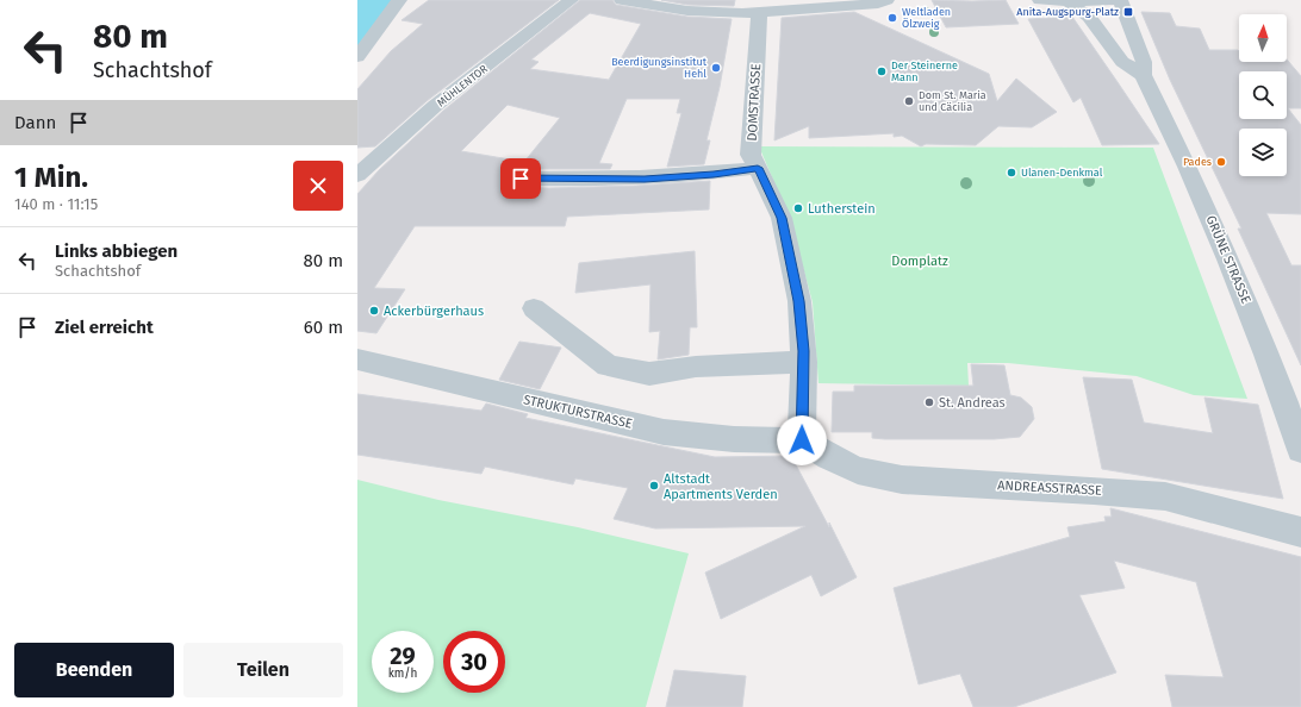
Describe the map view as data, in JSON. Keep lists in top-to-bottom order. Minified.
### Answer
{"streets":{"street":["MÜHLENTOR","DOMSTRASSE","GRÜNE STRASSE","STRUKTURSTRASSE","ANDREASSTRASSE"]},"crossings":[["DOMSTRASSE","STRUKTURSTRASSE"],["DOMSTRASSE","ANDREASSTRASSE"],["STRUKTURSTRASSE","ANDREASSTRASSE"]],"parks":["Domplatz"],"places":{"transit":["Anita-Augspurg-Platz"],"other":["Weltladen Ölzweig","Beerdigungsinstitut Hehl","Der Steinerne Mann","Dom St. Maria und Cäcilia","Pades","Ulanen-Denkmal","Lutherstein","Ackerbürgerhaus","St. Andreas","Altstadt Apartments Verden"]},"north":"top","page":{"turn":["80 m","Schachtshof"],"then":"Dann","heading":["1 Min.","140 m · 11:15"],"list":[{"name":"Links abbiegen","note":"Schachtshof","value":"80 m"},{"name":"Ziel erreicht","value":"60 m"}],"speed":"29 km/h","limit":"30","buttons":["Beenden","Teilen"]}}
